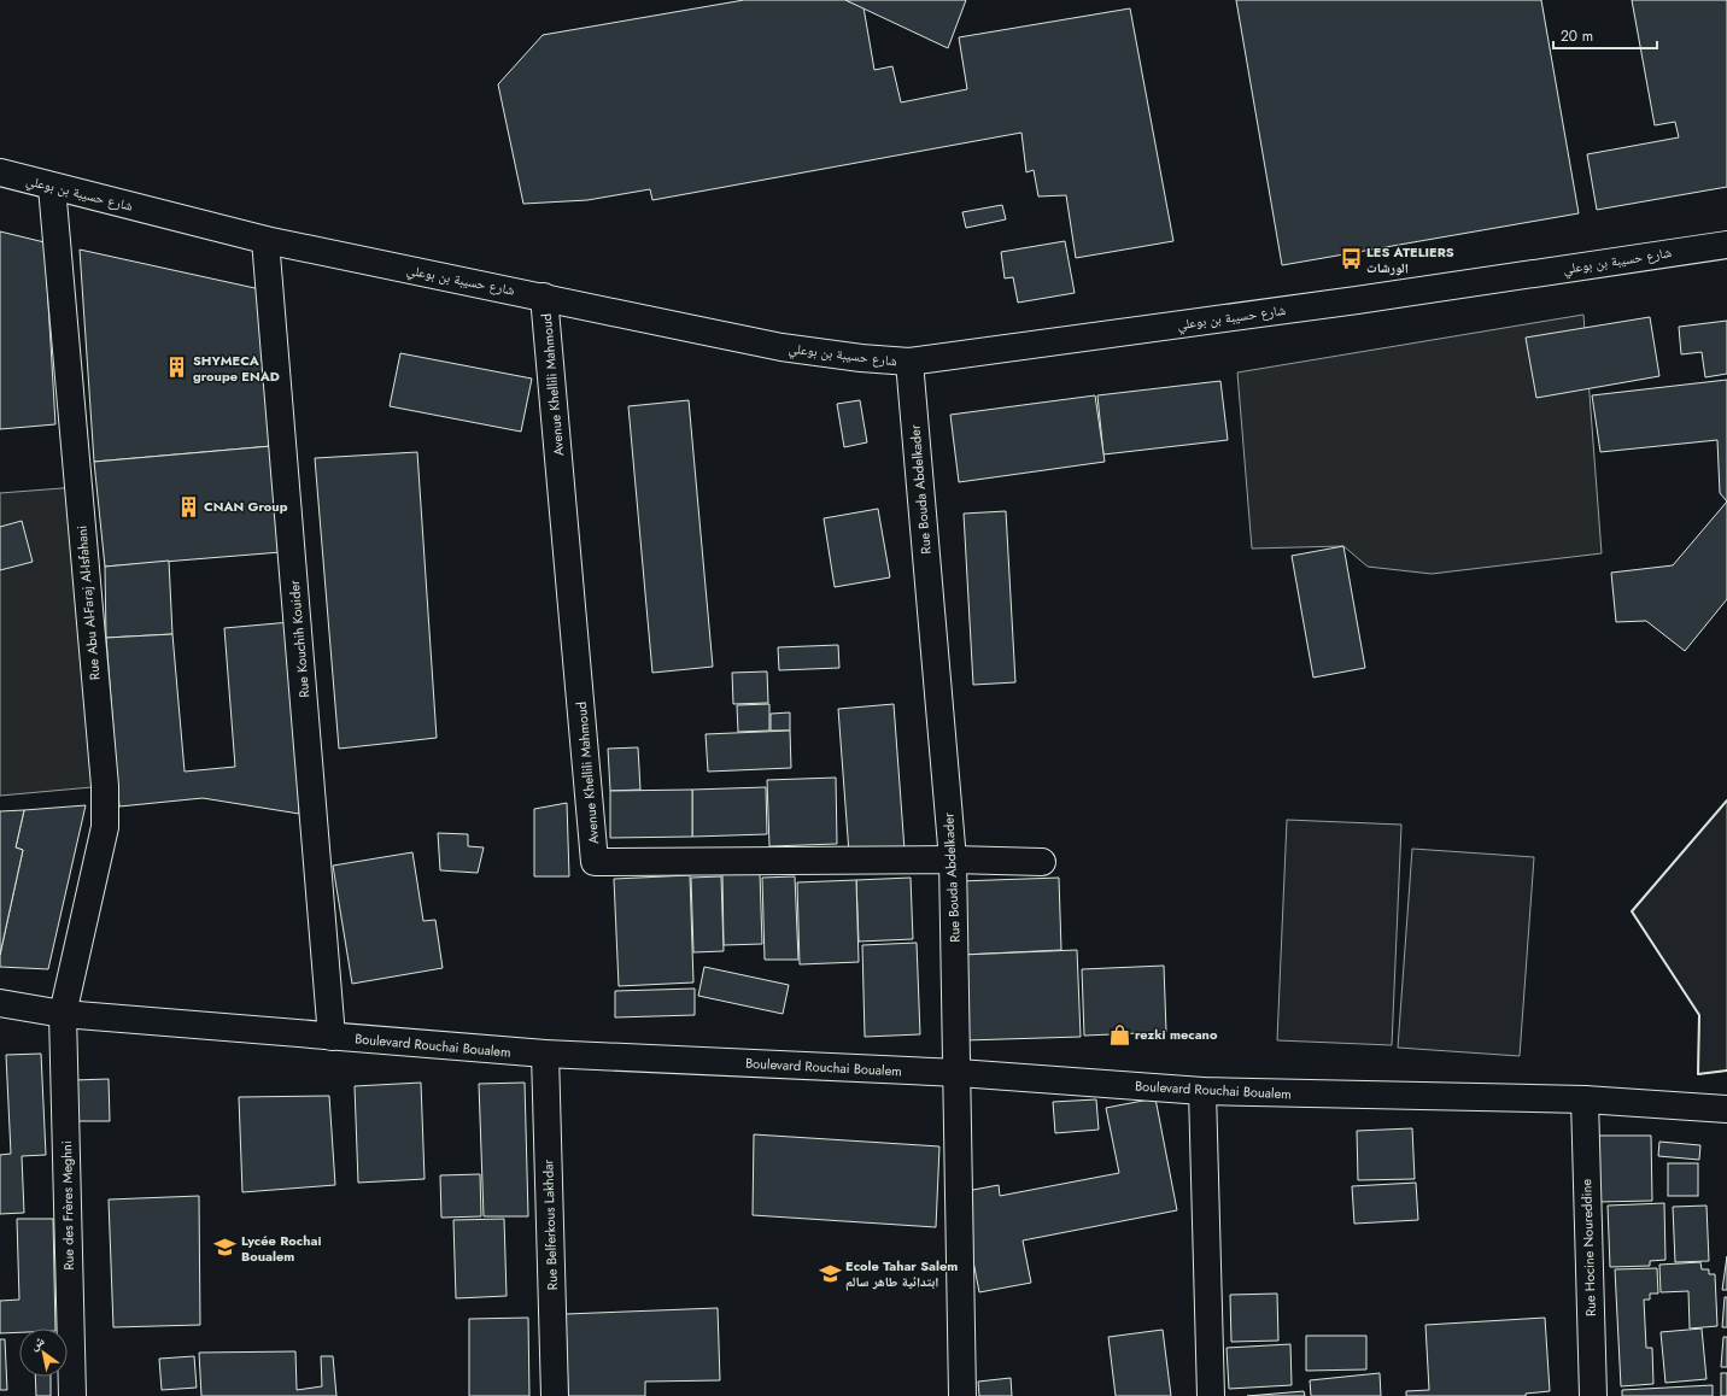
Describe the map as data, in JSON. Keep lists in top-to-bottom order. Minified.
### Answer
{"streets":{"street":["شارع حسيبة بن بوعلي","Avenue Khellili Mahmoud","Rue Bouda Abdelkader","Rue Abu Al-Faraj Al-Isfahani","Rue Kouchih Kouider","Boulevard Rouchai Boualem","Rue des Frères Meghni","Rue Belferkous Lakhdar","Rue Hocine Noureddine"]},"crossings":[["شارع حسيبة بن بوعلي","Avenue Khellili Mahmoud"],["شارع حسيبة بن بوعلي","Rue Bouda Abdelkader"],["شارع حسيبة بن بوعلي","Rue Abu Al-Faraj Al-Isfahani"],["شارع حسيبة بن بوعلي","Rue Kouchih Kouider"],["Avenue Khellili Mahmoud","Rue Bouda Abdelkader"],["Rue Bouda Abdelkader","Boulevard Rouchai Boualem"],["Rue Abu Al-Faraj Al-Isfahani","Boulevard Rouchai Boualem"],["Rue Abu Al-Faraj Al-Isfahani","Rue des Frères Meghni"],["Rue Kouchih Kouider","Boulevard Rouchai Boualem"],["Boulevard Rouchai Boualem","Rue des Frères Meghni"],["Boulevard Rouchai Boualem","Rue Belferkous Lakhdar"],["Boulevard Rouchai Boualem","Rue Hocine Noureddine"]],"places":{"bus stop":["LES ATELIERS الورشات"],"building":["SHYMECA groupe ENAD","CNAN Group"],"shop":["rezki mecano"],"school or university":["Lycée Rochai Boualem","Ecole Tahar Salem ابتدائية طاهر سالم"]},"scale_bar":"20 m","north":"top left"}
